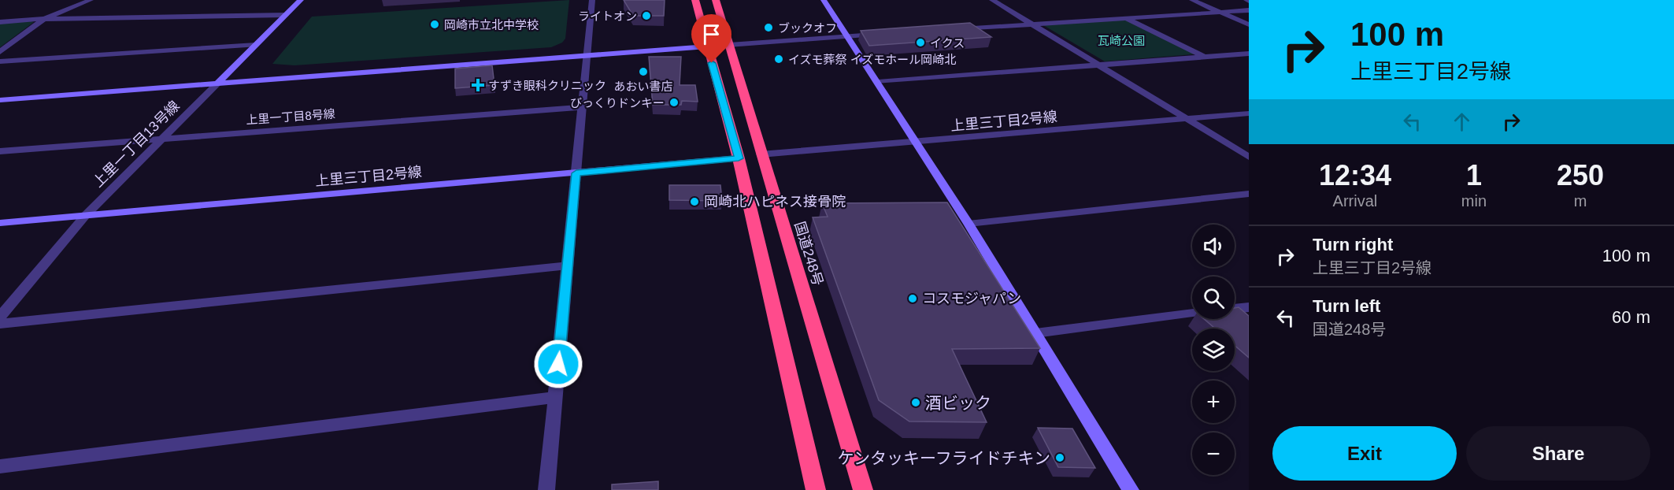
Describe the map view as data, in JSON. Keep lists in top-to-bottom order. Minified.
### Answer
{"streets":{"highway":["国道248号"],"street":["上里一丁目8号線","上里三丁目2号線","上里一丁目13号線"]},"crossings":[["上里一丁目8号線","上里一丁目13号線"],["上里三丁目2号線","上里一丁目13号線"],["上里三丁目2号線","国道248号"]],"parks":["瓦崎公園"],"places":{"other":["ライトオン","岡崎市立北中学校","ブックオフ","イクス","イズモ葬祭 イズモホール岡崎北","あおい書店","びっくりドンキー","岡崎北ハピネス接骨院","コスモジャパン","酒ビック","ケンタッキーフライドチキン"],"health":["すずき眼科クリニック"]},"page":{"turn":["100 m","上里三丁目2号線"],"eta":["12:34","Arrival","1","min","250","m"],"map_buttons":["+","−"],"list":[{"name":"Turn right","note":"上里三丁目2号線","value":"100 m"},{"name":"Turn left","note":"国道248号","value":"60 m"}],"buttons":["Exit","Share"]}}
